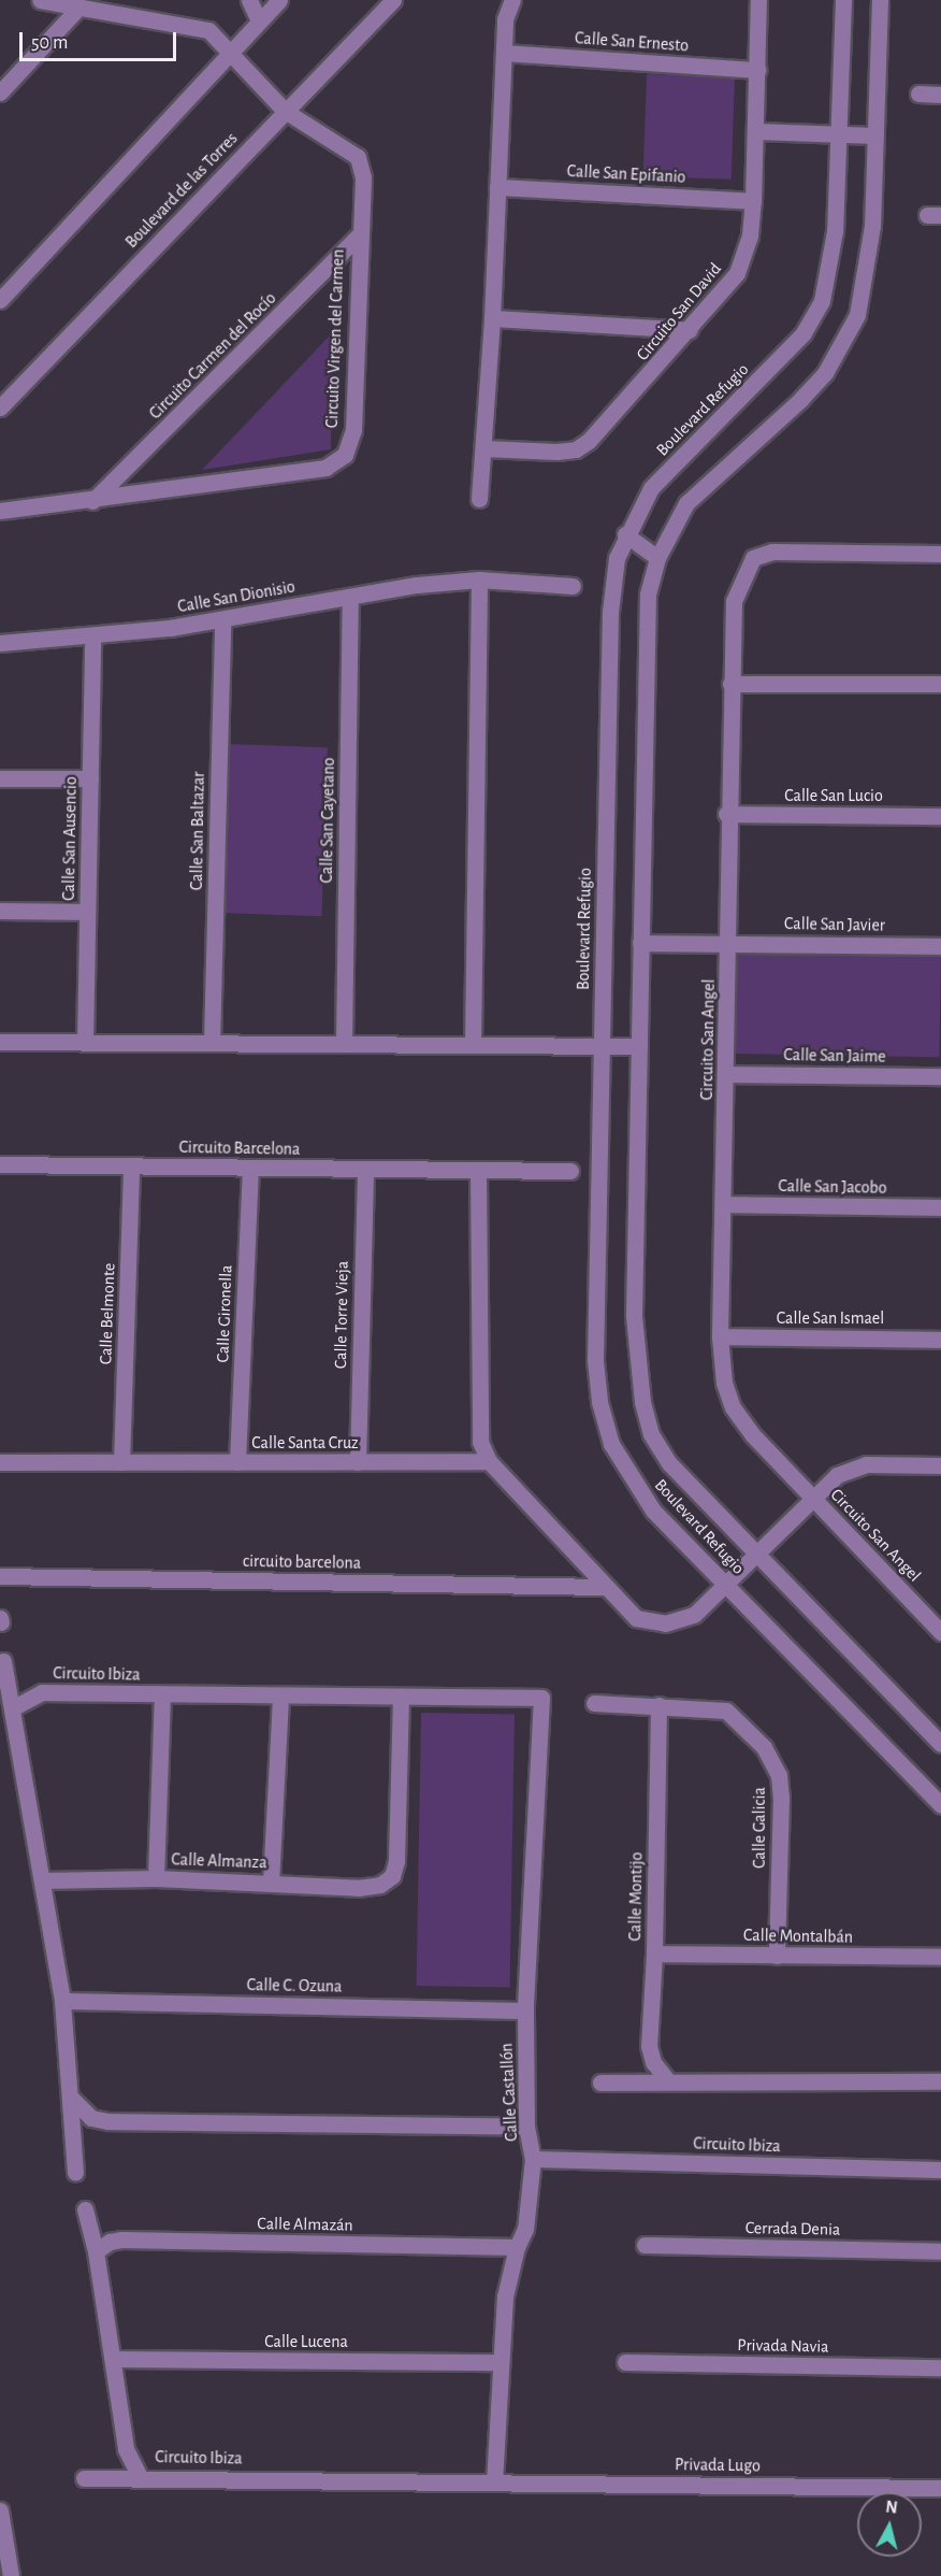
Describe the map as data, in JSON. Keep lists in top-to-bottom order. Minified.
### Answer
{"streets":{"street":["Calle San Ernesto","Calle San Epifanio","Boulevard de las Torres","Circuito San David","Circuito Virgen del Carmen","Circuito Carmen del Rocío","Boulevard Refugio","Calle San Dionisio","Calle San Lucio","Calle San Cayetano","Calle San Baltazar","Calle San Ausencio","Calle San Javier","Circuito San Angel","Calle San Jaime","Circuito Barcelona","Calle San Jacobo","Calle Belmonte","Calle Gironella","Calle Torre Vieja","Calle San Ismael","Calle Santa Cruz","circuito barcelona","Circuito Ibiza","Calle Galicia","Calle Almanza","Calle Montijo","Calle Montalbán","Calle C. Ozuna","Calle Castallón","Calle Almazán","Cerrada Denia","Calle Lucena","Privada Navia","Privada Lugo"]},"crossings":[["Calle San Ernesto","Circuito San David"],["Calle San Epifanio","Circuito San David"],["Boulevard de las Torres","Circuito Virgen del Carmen"],["Circuito Virgen del Carmen","Circuito Carmen del Rocío"],["Boulevard Refugio","Calle San Javier"],["Calle San Dionisio","Calle San Cayetano"],["Calle San Dionisio","Calle San Baltazar"],["Calle San Dionisio","Calle San Ausencio"],["Calle San Lucio","Circuito San Angel"],["Calle San Javier","Circuito San Angel"],["Circuito San Angel","Calle San Jaime"],["Circuito San Angel","Calle San Jacobo"],["Circuito San Angel","Calle San Ismael"],["Circuito Barcelona","Calle Belmonte"],["Circuito Barcelona","Calle Gironella"],["Circuito Barcelona","Calle Torre Vieja"],["Calle Belmonte","Calle Santa Cruz"],["Calle Gironella","Calle Santa Cruz"],["Calle Torre Vieja","Calle Santa Cruz"],["Circuito Ibiza","Calle Almanza"],["Circuito Ibiza","Calle Castallón"],["Circuito Ibiza","Calle Almazán"],["Circuito Ibiza","Calle Lucena"],["Circuito Ibiza","Privada Lugo"],["Calle Galicia","Calle Montijo"],["Calle Galicia","Calle Montalbán"],["Calle Montijo","Calle Montalbán"],["Calle C. Ozuna","Calle Castallón"],["Calle Castallón","Calle Almazán"],["Calle Castallón","Calle Lucena"],["Calle Castallón","Privada Lugo"]],"scale_bar":"50 m","north":"top"}
